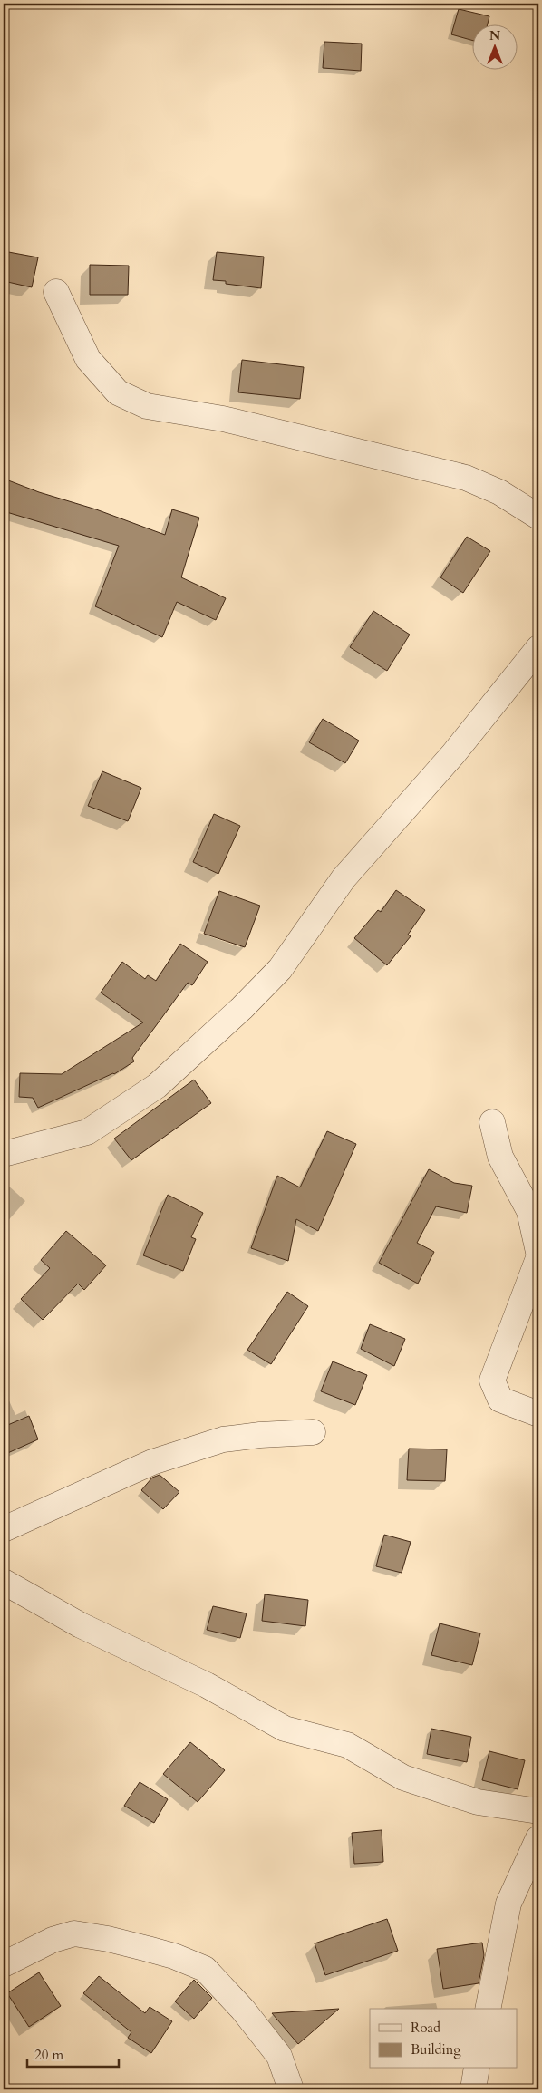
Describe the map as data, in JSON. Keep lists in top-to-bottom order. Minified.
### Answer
{"legend":["Road","Building"],"scale_bar":"20 m","north":"top"}
